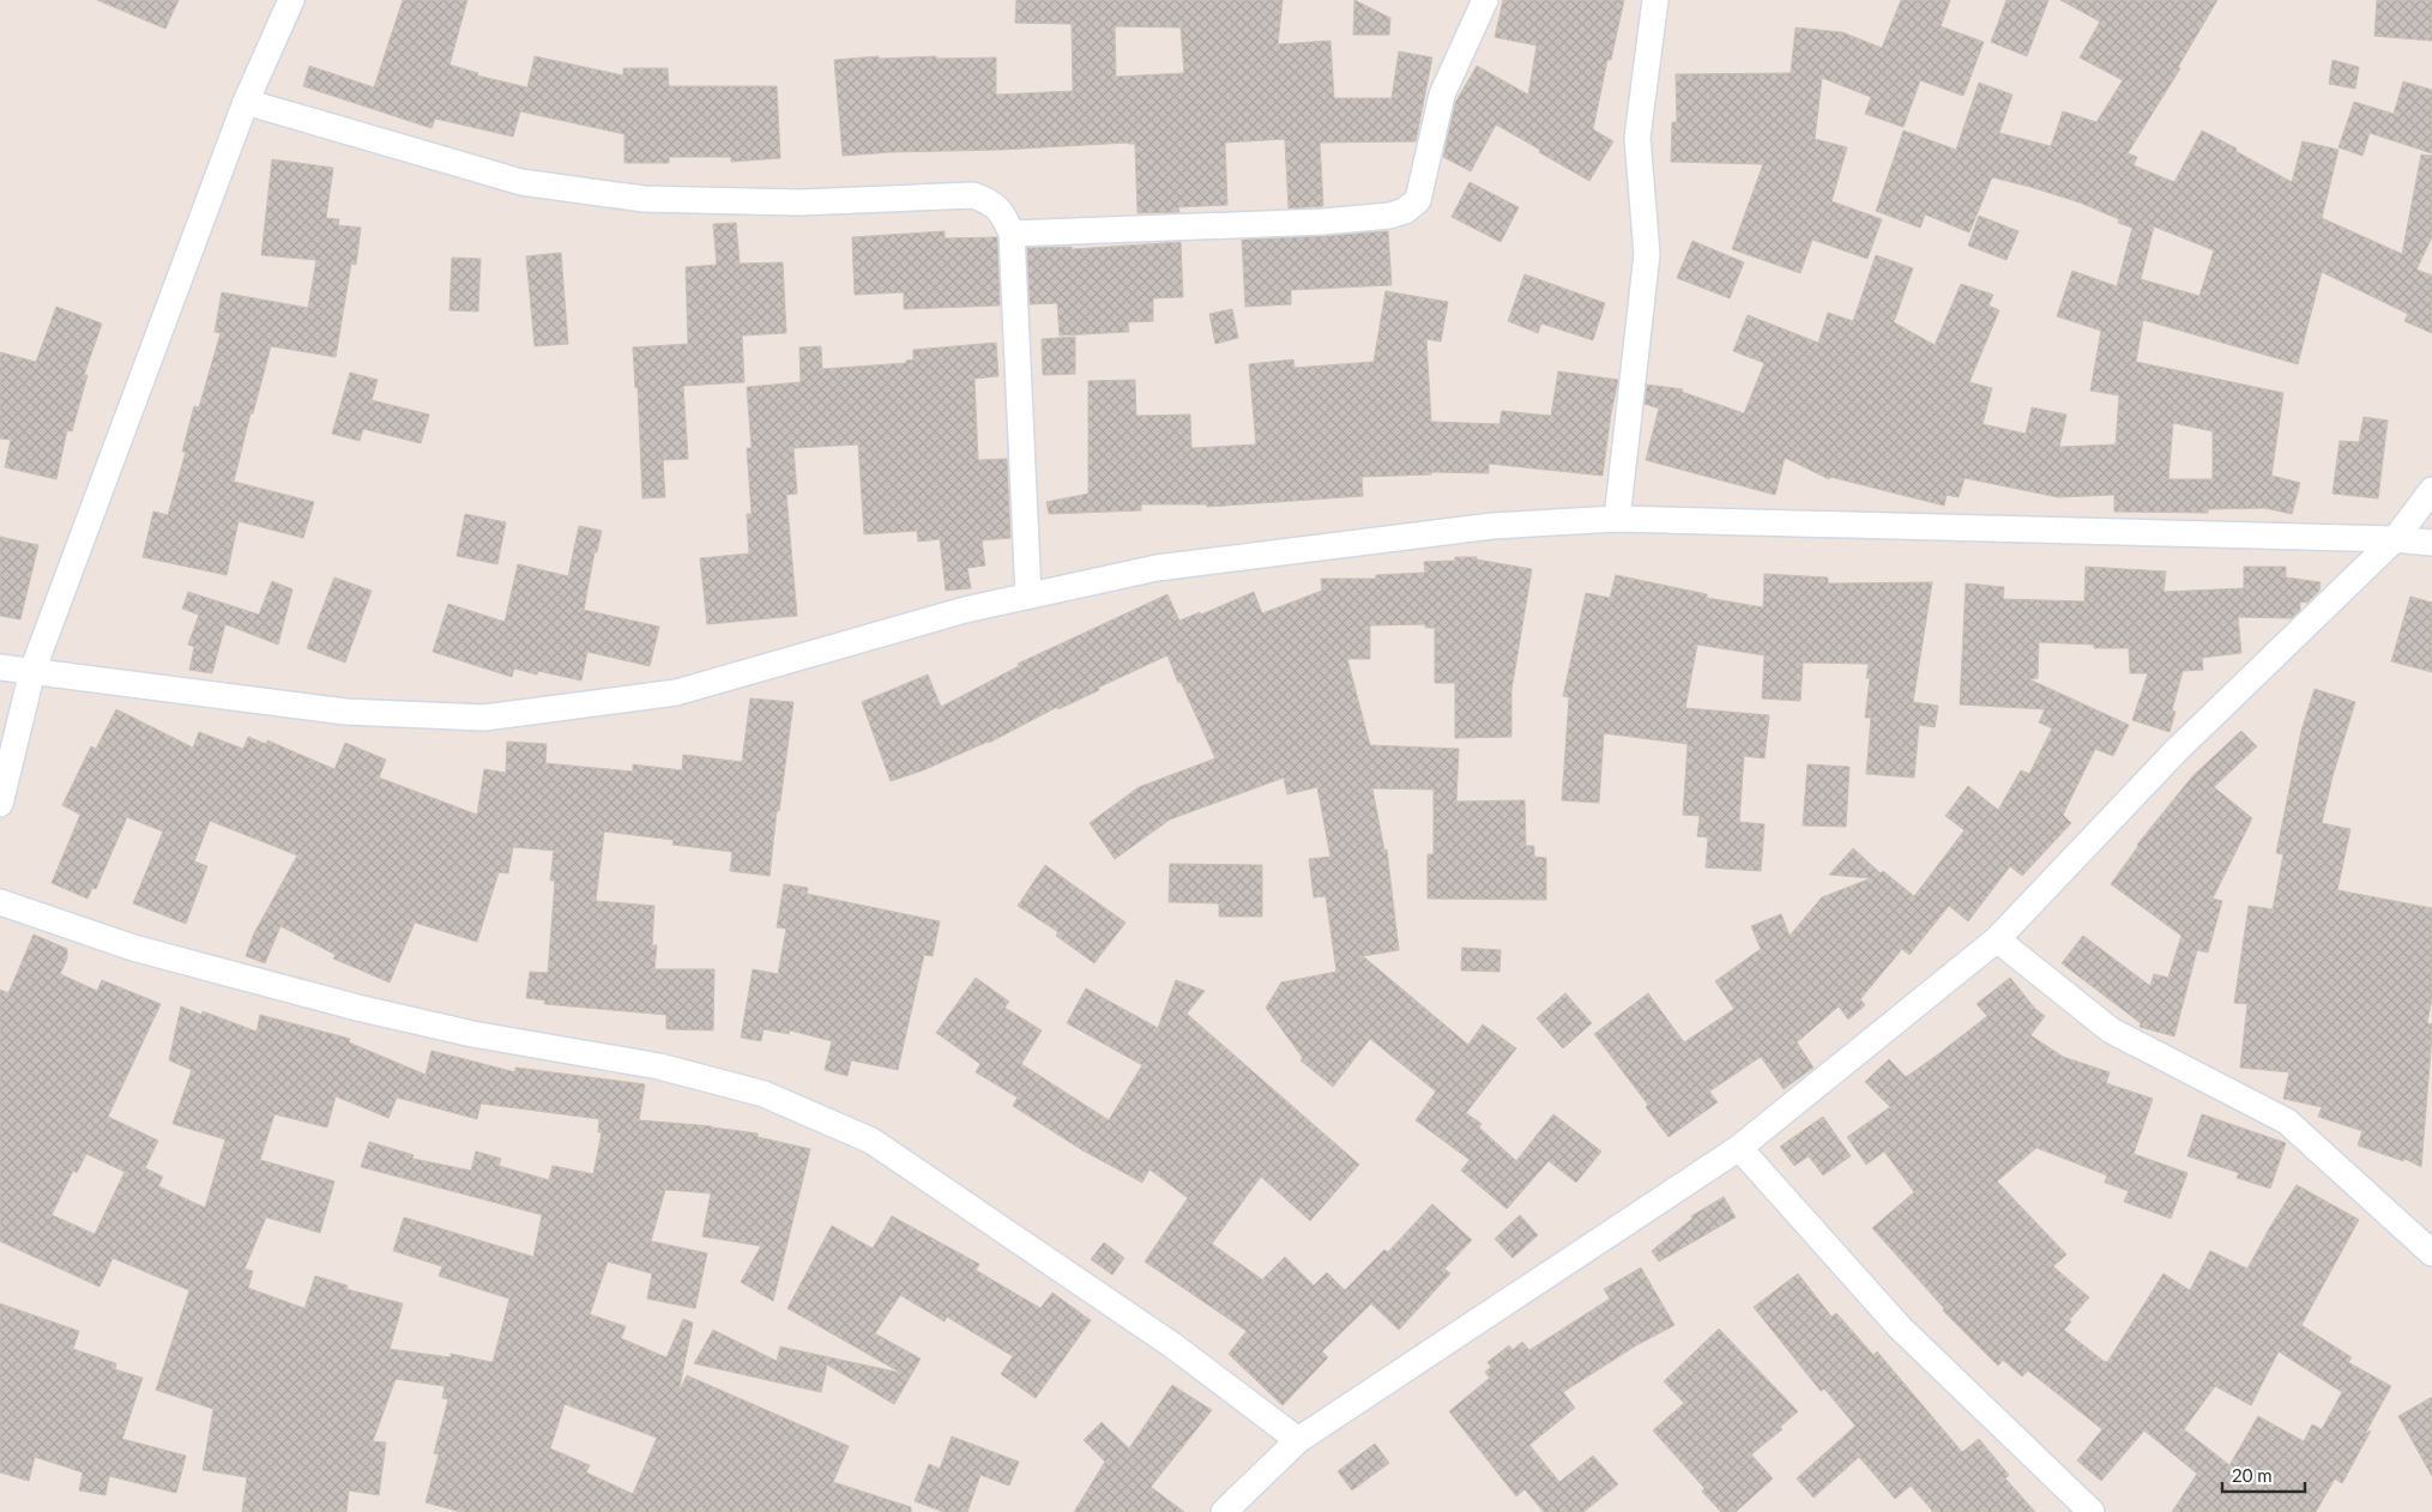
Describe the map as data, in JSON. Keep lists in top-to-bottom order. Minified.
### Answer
{"scale_bar":"20 m"}
